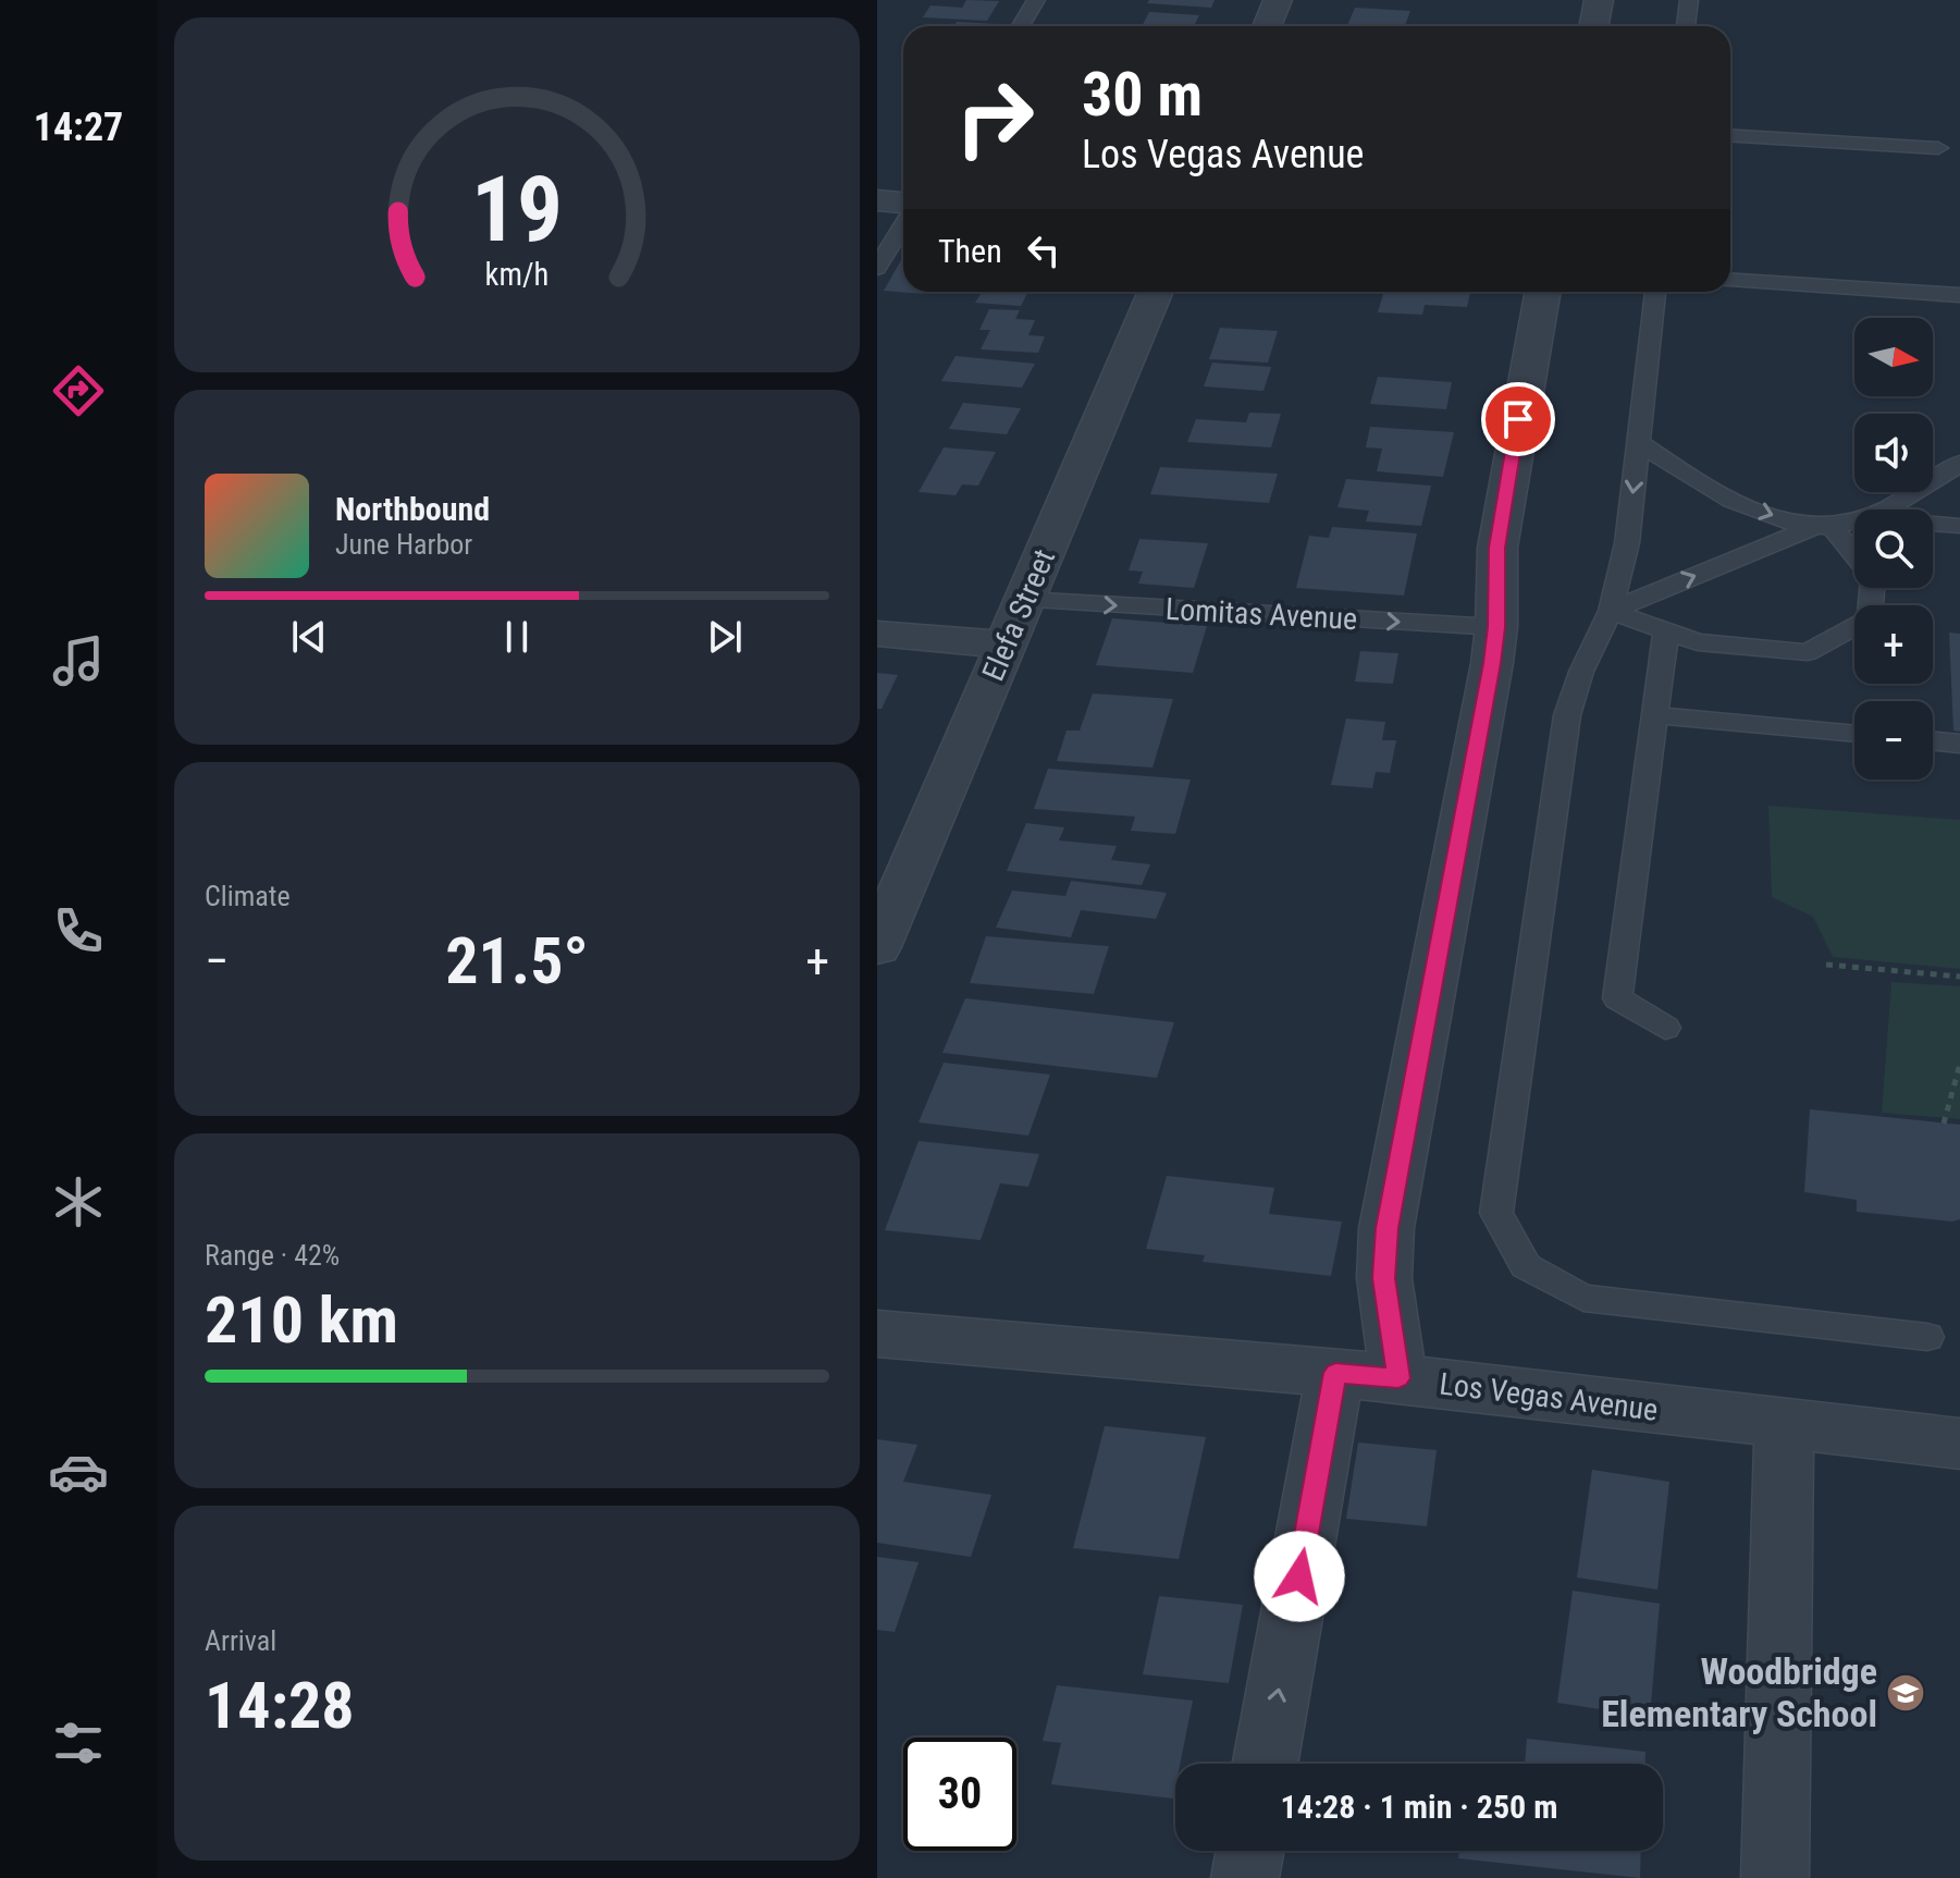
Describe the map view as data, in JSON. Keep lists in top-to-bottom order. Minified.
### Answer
{"streets":{"street":["Elefa Street","Los Vegas Avenue"],"lane":["Lomitas Avenue"]},"crossings":[["Lomitas Avenue","Elefa Street"]],"one_way":["Lomitas Avenue"],"places":{"school or university":["Woodbridge Elementary School"]},"north":"right","page":{"tabs":"14:27","turn":["30 m","Los Vegas Avenue"],"then":"Then","map_buttons":["+","−"],"song":["Northbound","June Harbor"],"tile":["Climate",["Range · 42%","210 km"],["Arrival","14:28"]],"heat":["−","21.5°","+"],"limit":"30","trip":"14:28 · 1 min · 250 m","gauge":["19","km/h"]}}
